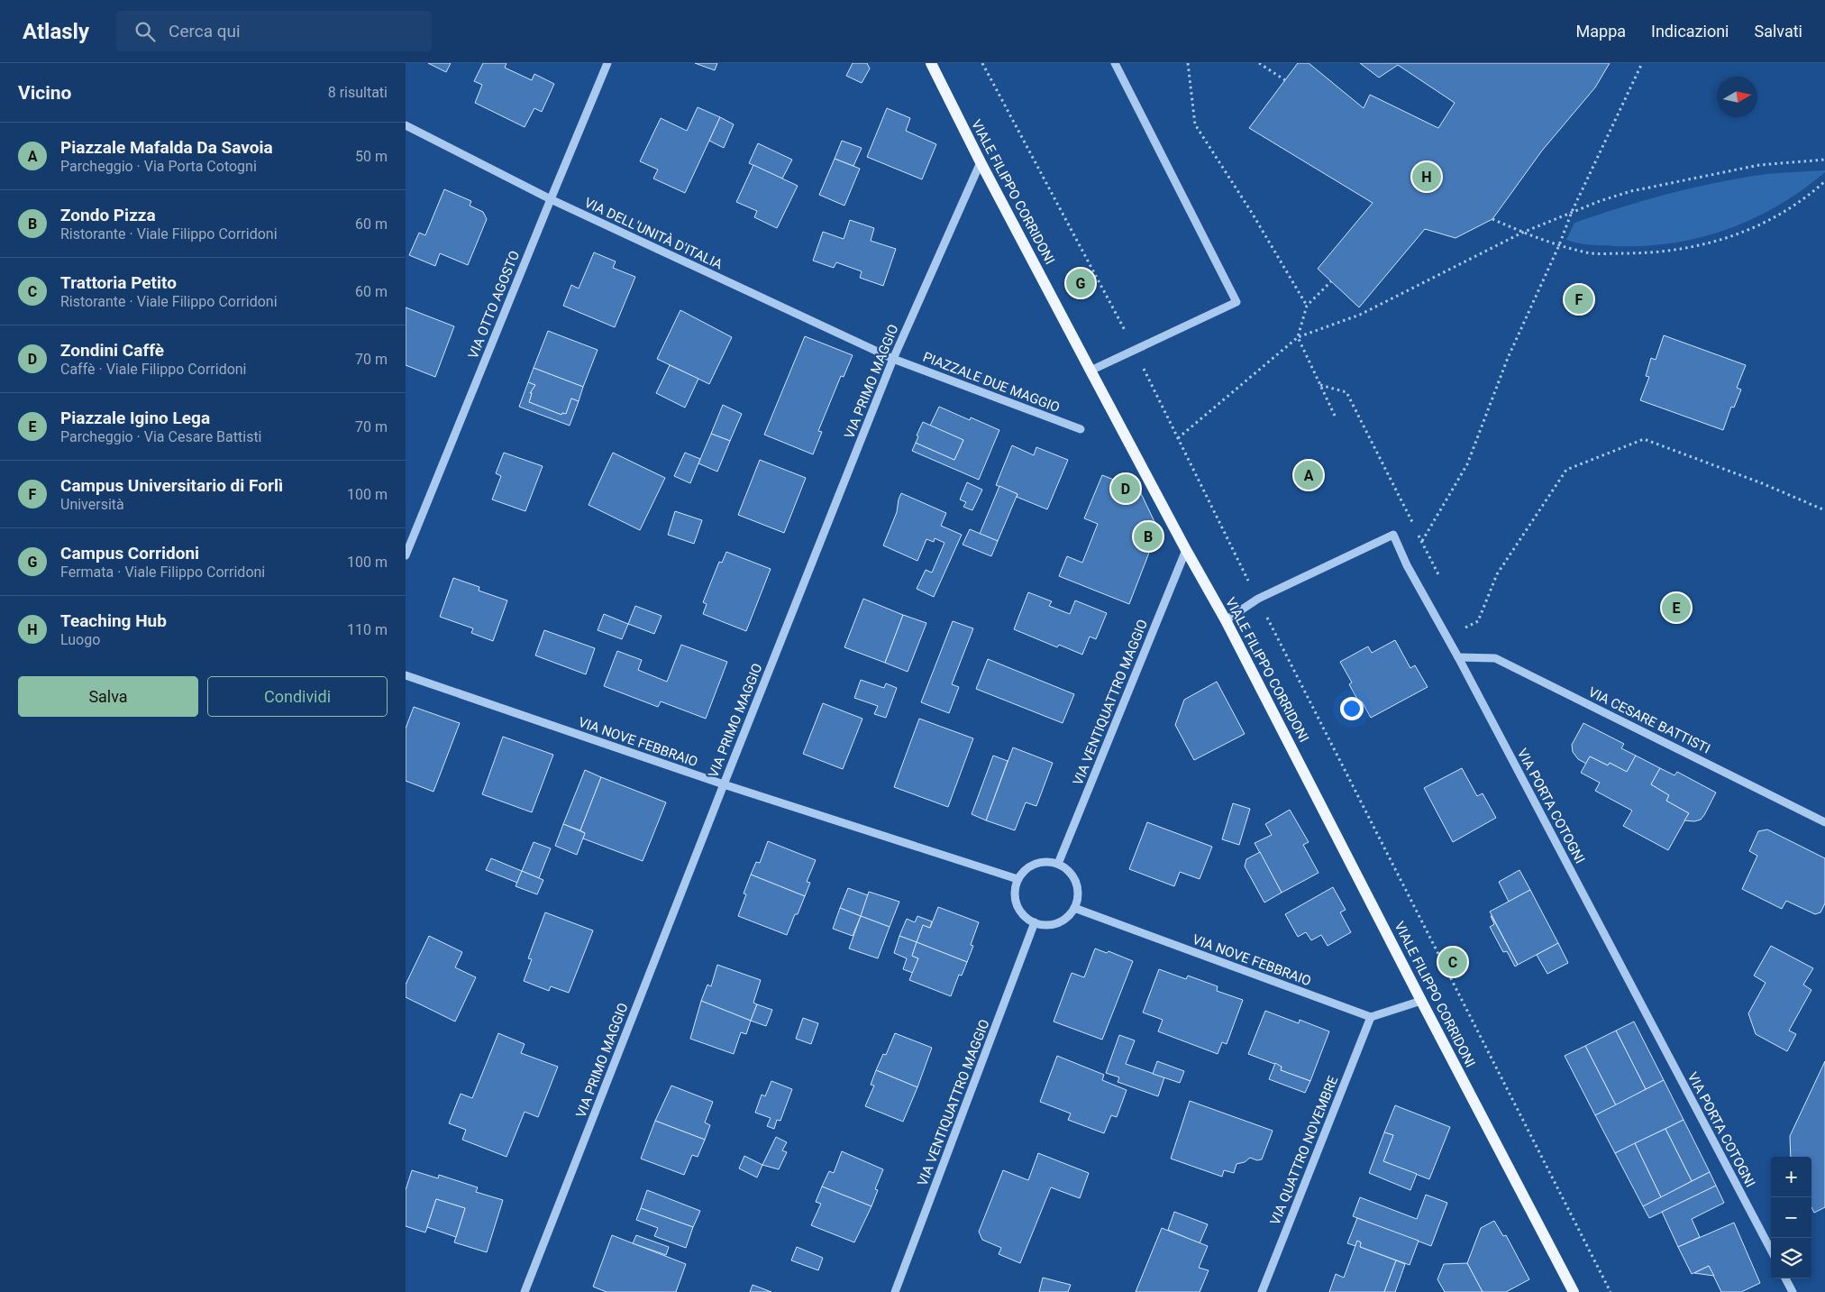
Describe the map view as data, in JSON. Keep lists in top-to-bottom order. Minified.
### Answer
{"streets":{"main road":["VIALE FILIPPO CORRIDONI"],"street":["VIA DELL'UNITÀ D'ITALIA","VIA OTTO AGOSTO","VIA PRIMO MAGGIO","PIAZZALE DUE MAGGIO","VIA VENTIQUATTRO MAGGIO","VIA CESARE BATTISTI","VIA NOVE FEBBRAIO","VIA PORTA COTOGNI","VIA QUATTRO NOVEMBRE"]},"crossings":[["VIALE FILIPPO CORRIDONI","VIA PRIMO MAGGIO"],["VIALE FILIPPO CORRIDONI","VIA VENTIQUATTRO MAGGIO"],["VIALE FILIPPO CORRIDONI","VIA PORTA COTOGNI"],["VIA DELL'UNITÀ D'ITALIA","VIA OTTO AGOSTO"],["VIA DELL'UNITÀ D'ITALIA","VIA PRIMO MAGGIO"],["VIA DELL'UNITÀ D'ITALIA","PIAZZALE DUE MAGGIO"],["VIA PRIMO MAGGIO","PIAZZALE DUE MAGGIO"],["VIA PRIMO MAGGIO","VIA NOVE FEBBRAIO"],["VIA VENTIQUATTRO MAGGIO","VIA NOVE FEBBRAIO"],["VIA CESARE BATTISTI","VIA PORTA COTOGNI"],["VIA NOVE FEBBRAIO","VIA QUATTRO NOVEMBRE"]],"north":"right","page":{"header":"Atlasly","search":"Cerca qui","nav":["Mappa","Indicazioni","Salvati"],"heading":["Vicino","8 risultati"],"list":[{"mark":"A","name":"Piazzale Mafalda Da Savoia","note":"Parcheggio · Via Porta Cotogni","value":"50 m"},{"mark":"B","name":"Zondo Pizza","note":"Ristorante · Viale Filippo Corridoni","value":"60 m"},{"mark":"C","name":"Trattoria Petito","note":"Ristorante · Viale Filippo Corridoni","value":"60 m"},{"mark":"D","name":"Zondini Caffè","note":"Caffè · Viale Filippo Corridoni","value":"70 m"},{"mark":"E","name":"Piazzale Igino Lega","note":"Parcheggio · Via Cesare Battisti","value":"70 m"},{"mark":"F","name":"Campus Universitario di Forlì","note":"Università","value":"100 m"},{"mark":"G","name":"Campus Corridoni","note":"Fermata · Viale Filippo Corridoni","value":"100 m"},{"mark":"H","name":"Teaching Hub","note":"Luogo","value":"110 m"}],"pins":["H","G","F","A","D","B","E","C"],"buttons":["Salva","Condividi"],"map_buttons":["+","−"]}}
